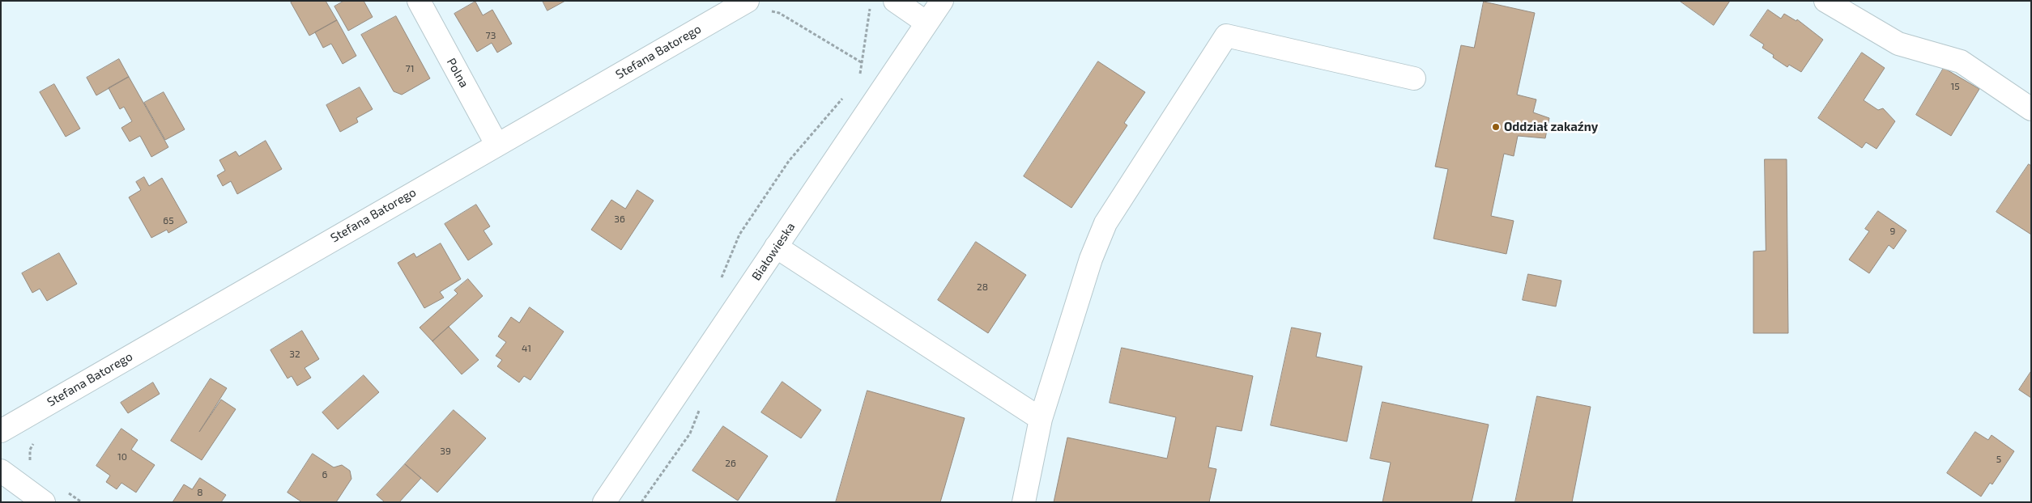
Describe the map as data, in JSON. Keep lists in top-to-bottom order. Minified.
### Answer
{"streets":{"street":["Stefana Batorego","Polna","Białowieska"]},"crossings":[["Stefana Batorego","Polna"]],"places":["Oddział zakaźny"],"house_numbers":["73","71","15","36","65","9","28","41","32","39","10","5","26","6","8"]}
